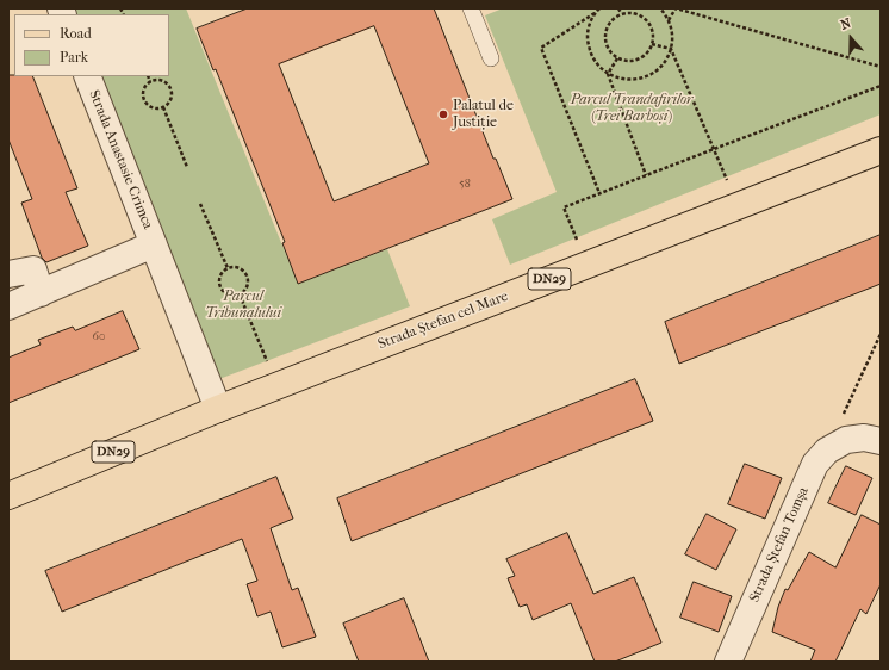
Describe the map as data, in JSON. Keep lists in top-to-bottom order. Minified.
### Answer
{"streets":{"main road":["DN29","Strada Ștefan cel Mare"],"street":["Strada Anastasie Crimca","Strada Ștefan Tomșa"]},"crossings":[["Strada Anastasie Crimca","Strada Ștefan cel Mare"]],"parks":["Parcul Trandafirilor (Trei Barboși)","Parcul Tribunalului"],"places":["Palatul de Justiție"],"house_numbers":["58","60"],"legend":["Road","Park"],"north":"top"}
